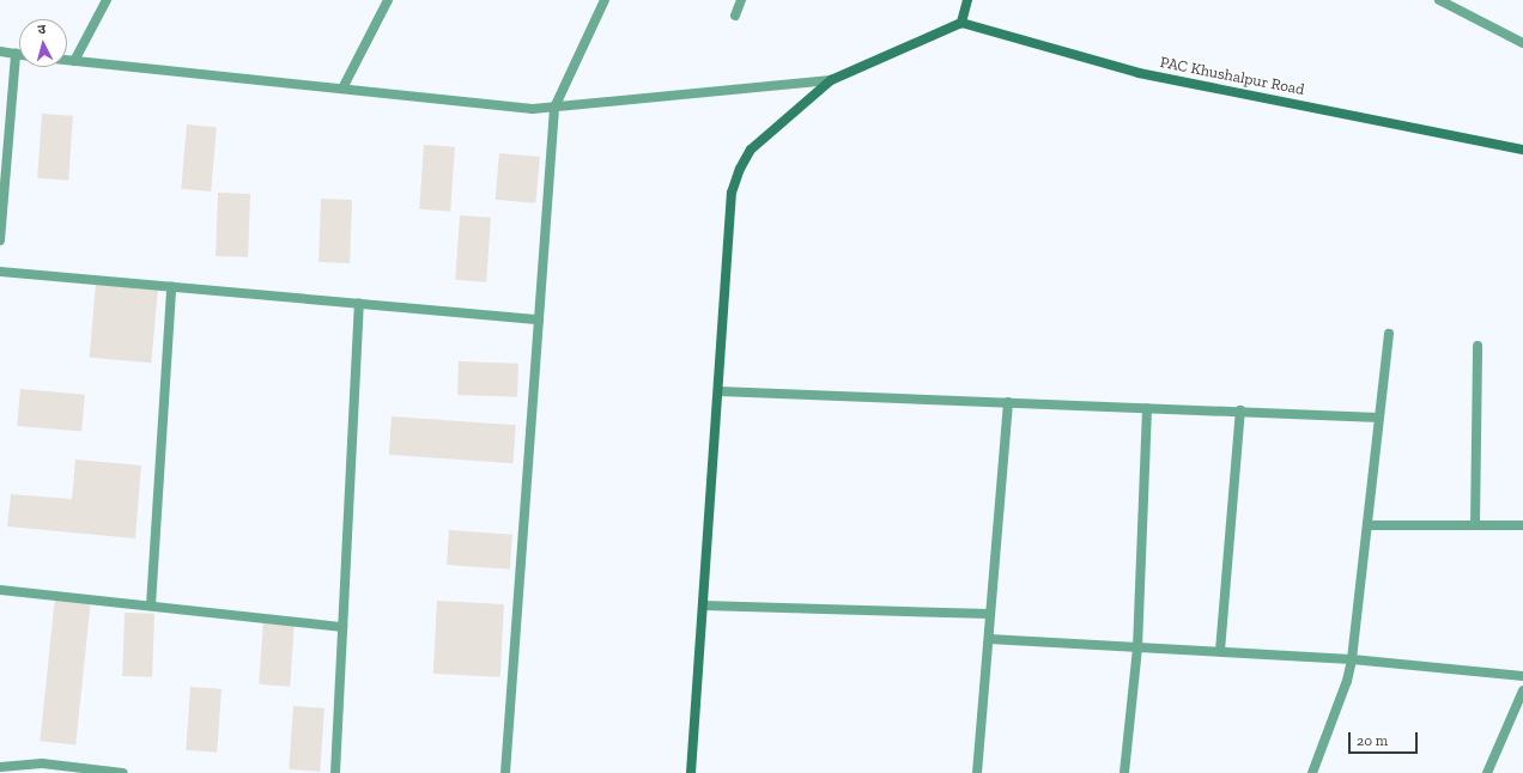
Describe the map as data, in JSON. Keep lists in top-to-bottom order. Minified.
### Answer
{"streets":{"street":["PAC Khushalpur Road"]},"scale_bar":"20 m","north":"top"}
